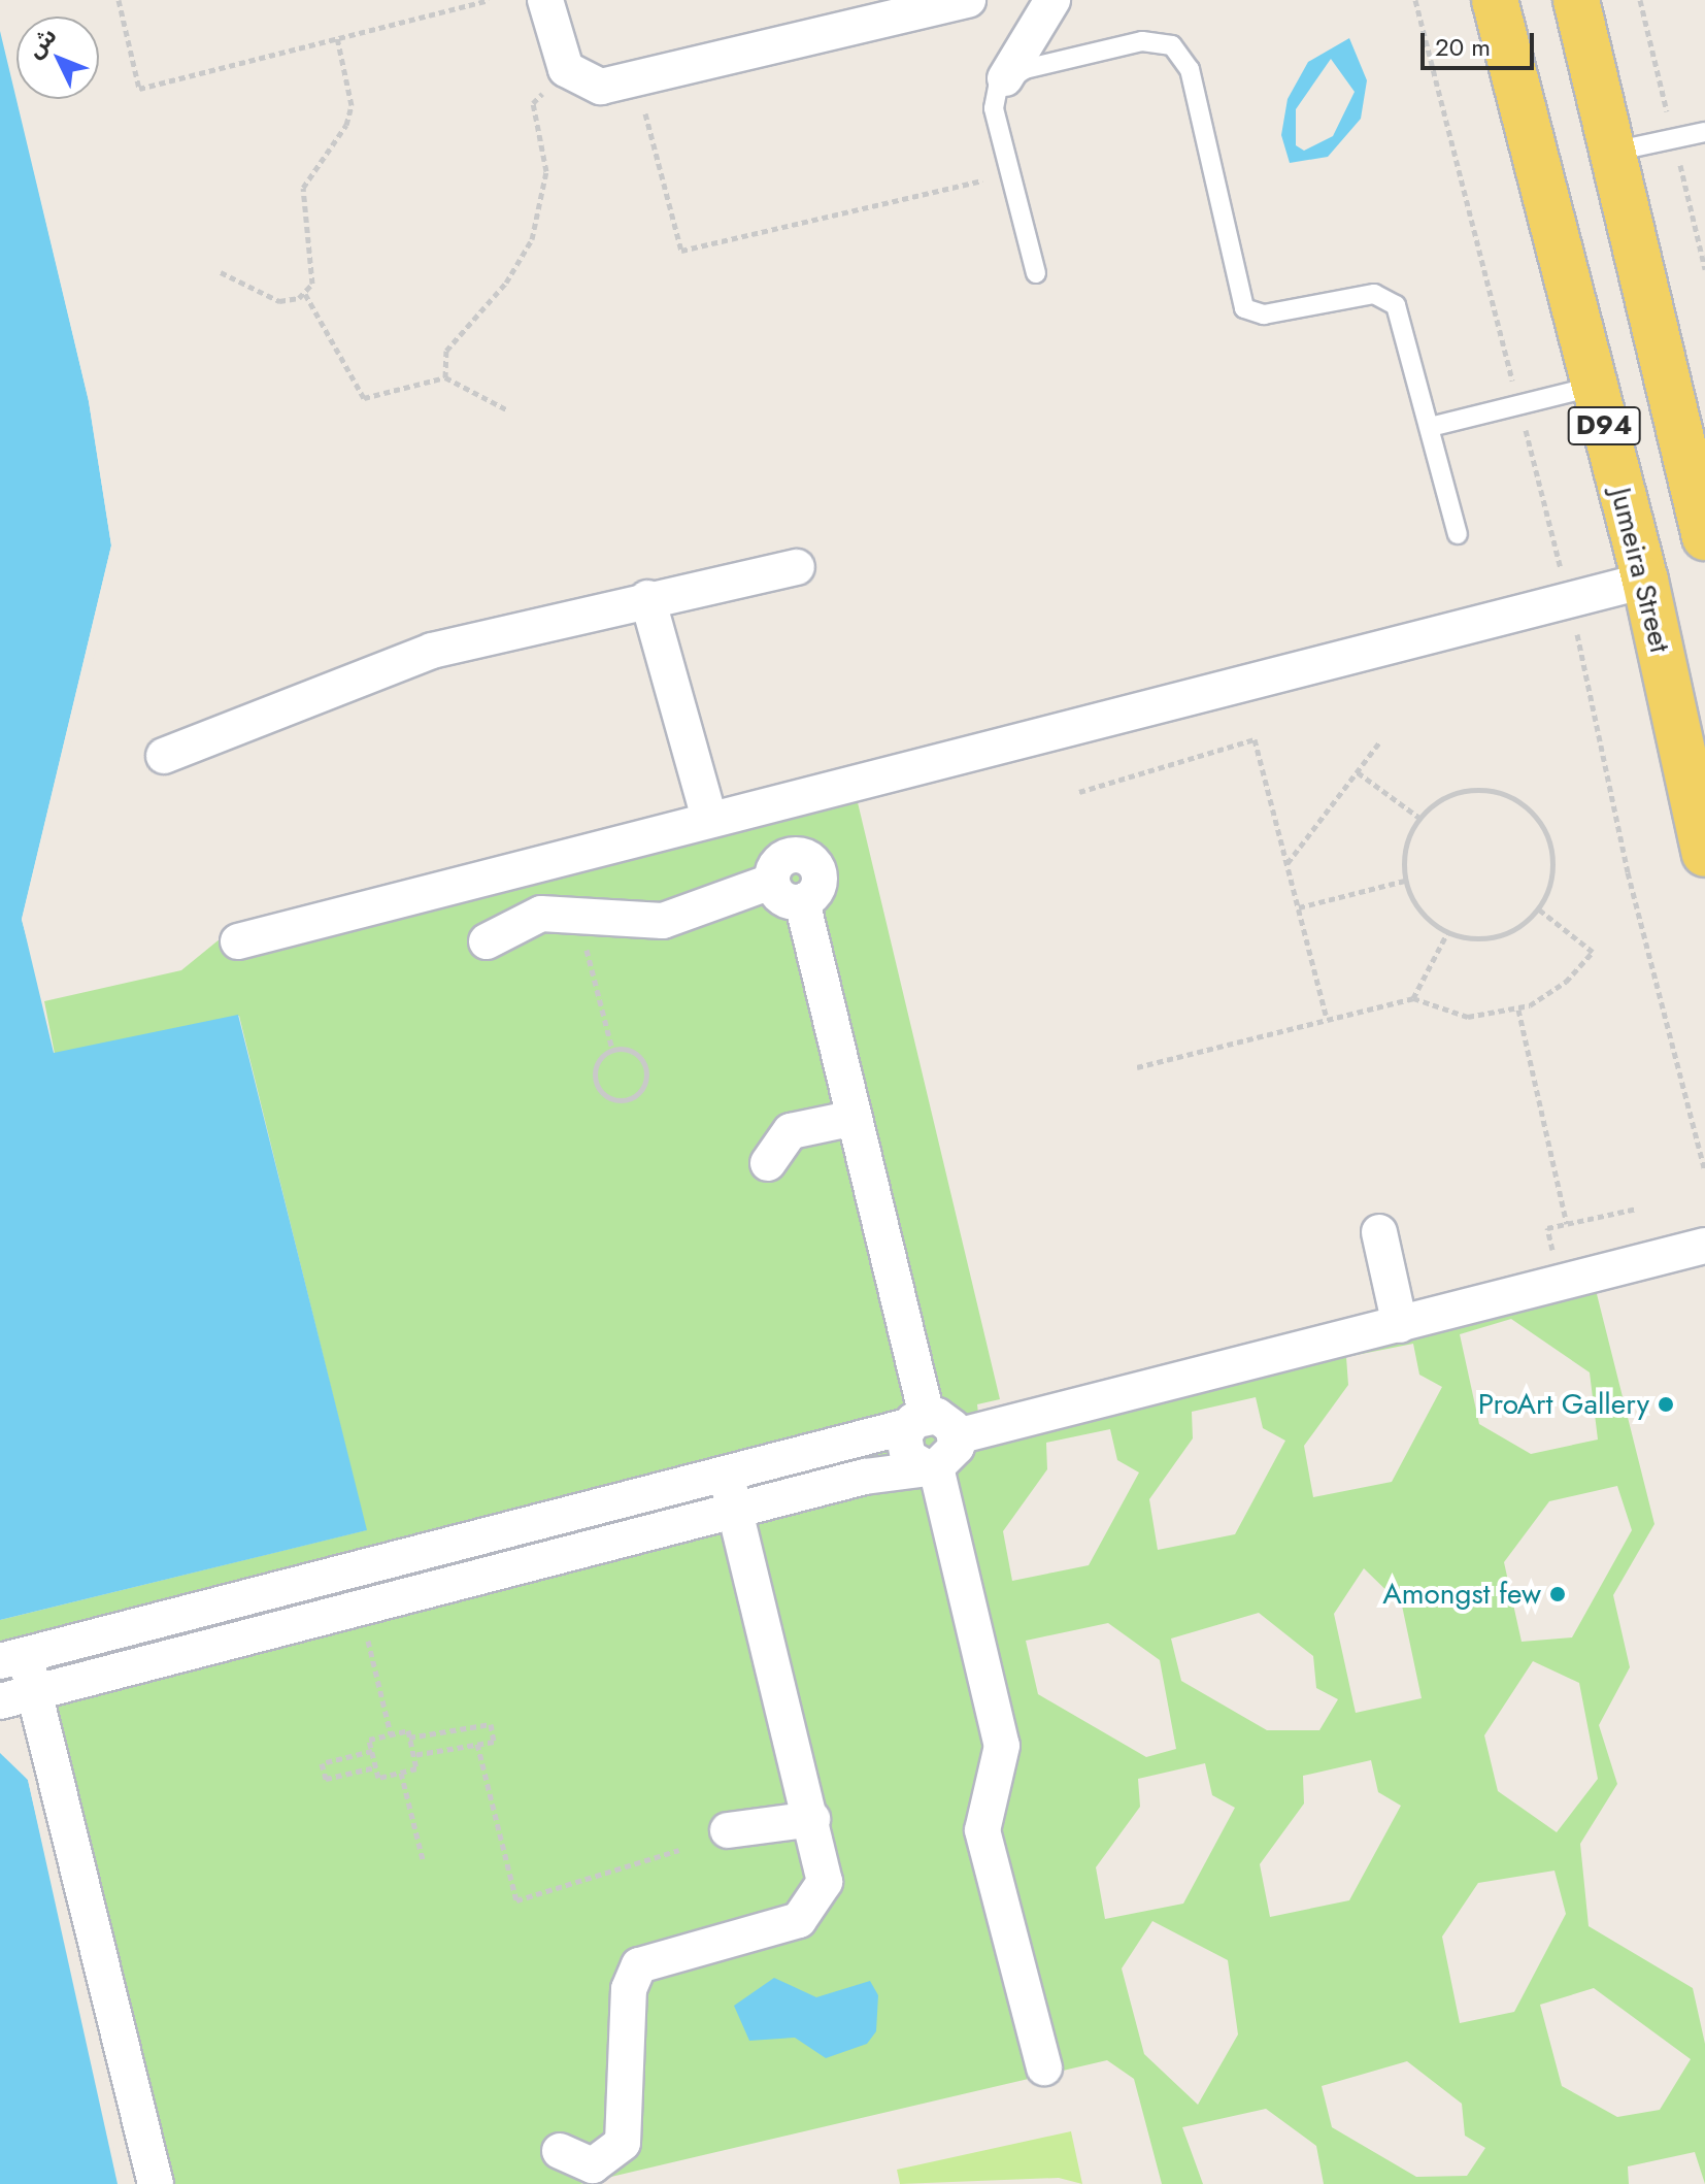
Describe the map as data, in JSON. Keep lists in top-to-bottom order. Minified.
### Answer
{"streets":{"main road":["D94","Jumeira Street"]},"places":["ProArt Gallery","Amongst few"],"scale_bar":"20 m","north":"top left"}
